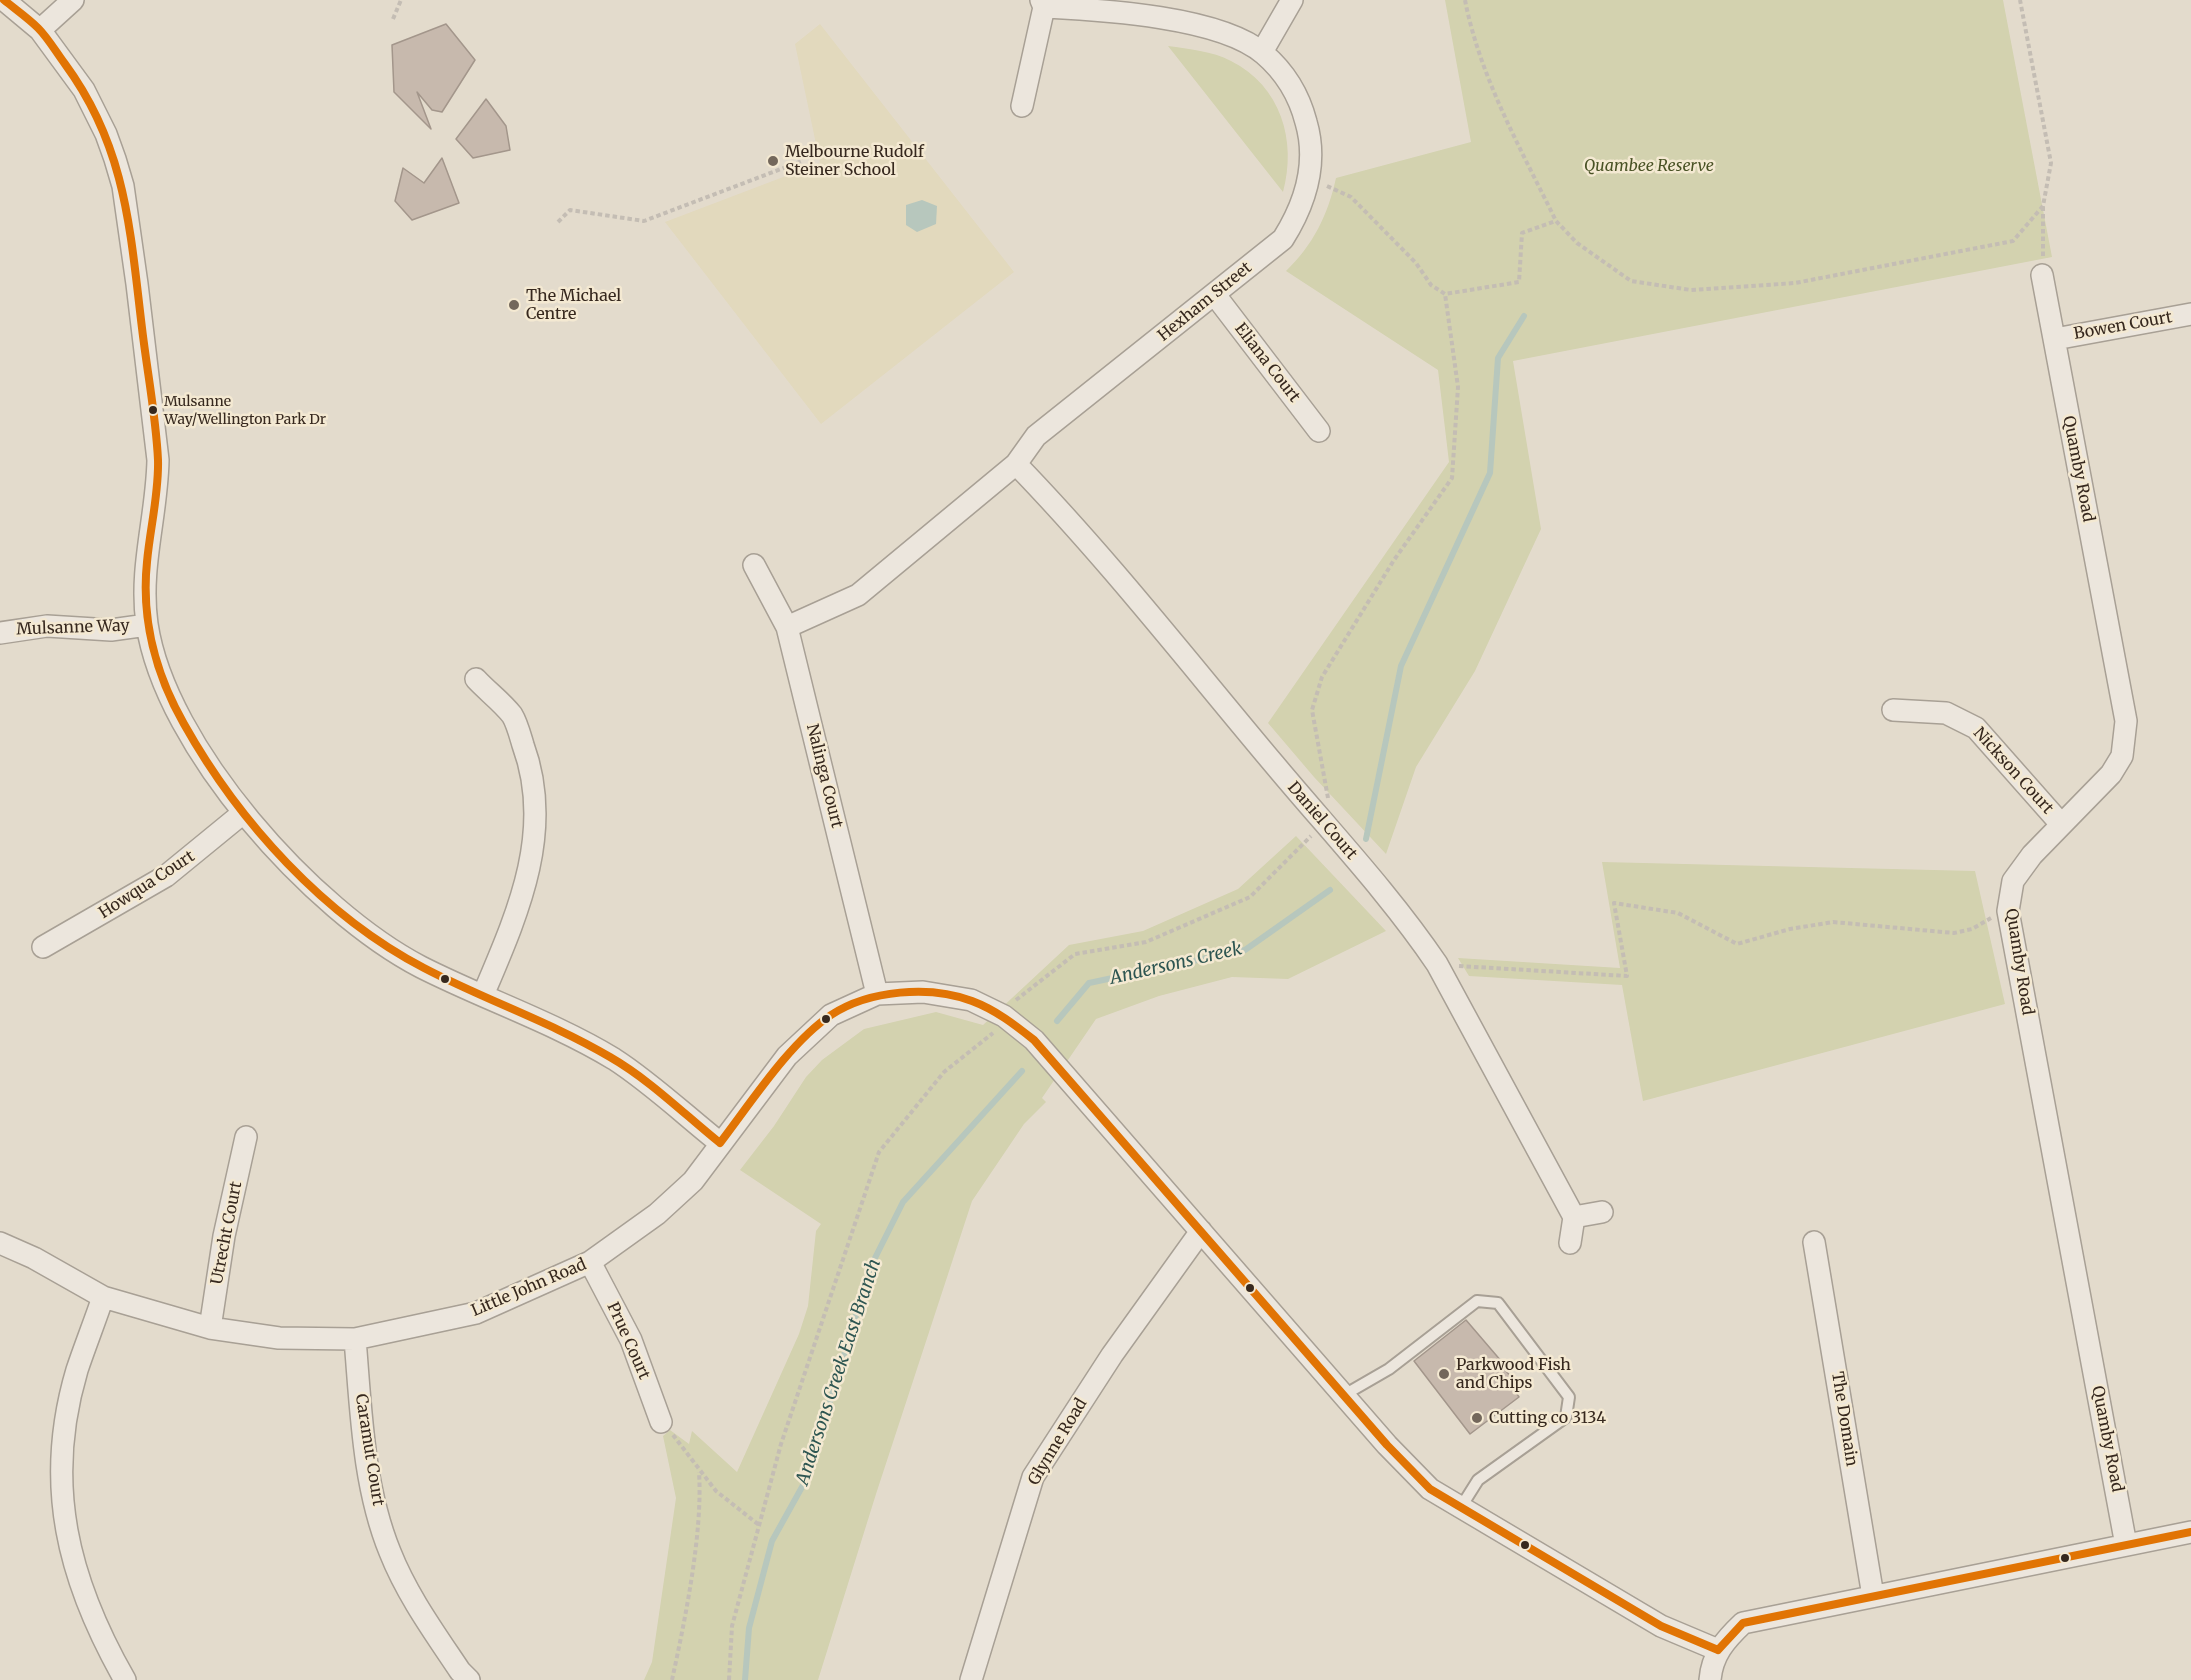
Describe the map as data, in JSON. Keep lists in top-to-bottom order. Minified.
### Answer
{"streets":{"street":["Hexham Street","Bowen Court","Eliana Court","Quamby Road","Mulsanne Way","Nickson Court","Nalinga Court","Daniel Court","Howqua Court","Utrecht Court","Little John Road","Prue Court","The Domain","Glynne Road","Caramut Court"]},"crossings":[["Hexham Street","Eliana Court"],["Hexham Street","Nalinga Court"],["Hexham Street","Daniel Court"],["Bowen Court","Quamby Road"],["Quamby Road","Nickson Court"],["Nalinga Court","Little John Road"],["Utrecht Court","Little John Road"],["Little John Road","Prue Court"],["Little John Road","Glynne Road"],["Little John Road","Caramut Court"]],"water":["Andersons Creek","Andersons Creek East Branch"],"parks":["Quambee Reserve"],"places":["Melbourne Rudolf Steiner School","The Michael Centre","Mulsanne Way/Wellington Park Dr","Parkwood Fish and Chips","Cutting co 3134"]}
